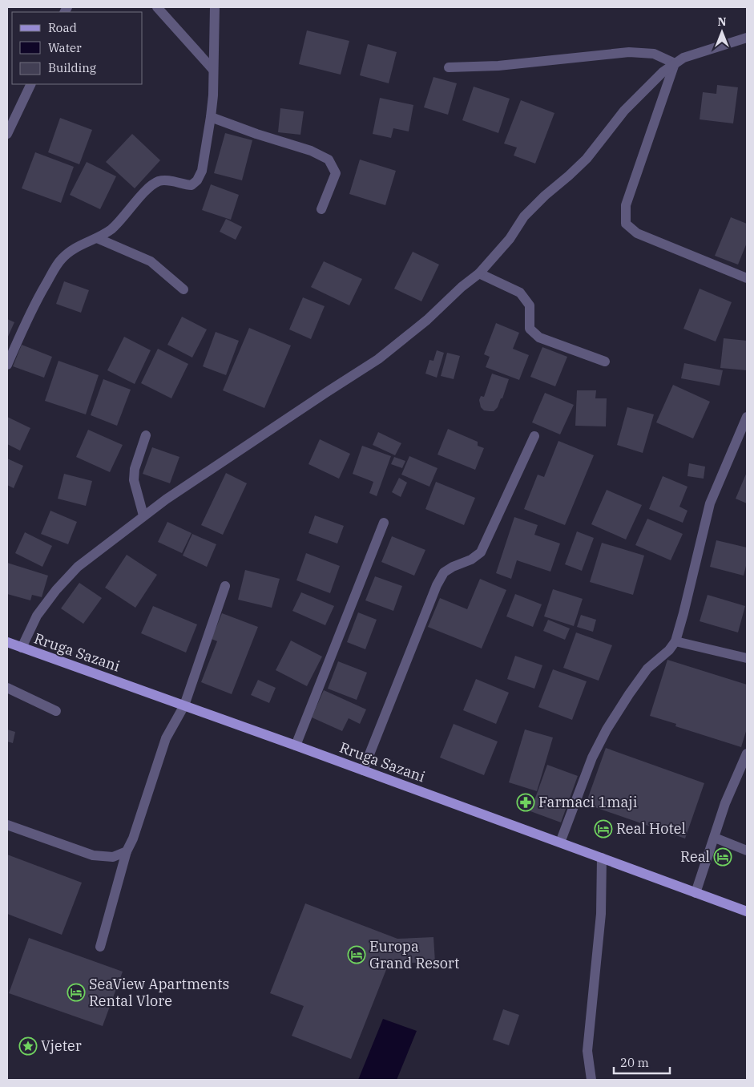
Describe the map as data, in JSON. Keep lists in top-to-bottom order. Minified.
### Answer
{"streets":{"main road":["Rruga Sazani"]},"places":{"pharmacy":["Farmaci 1maji"],"hotel":["Real Hotel","Real","Europa Grand Resort","SeaView Apartments Rental Vlore"],"place":["Vjeter"]},"legend":["Road","Water","Building"],"scale_bar":"20 m","north":"top"}
